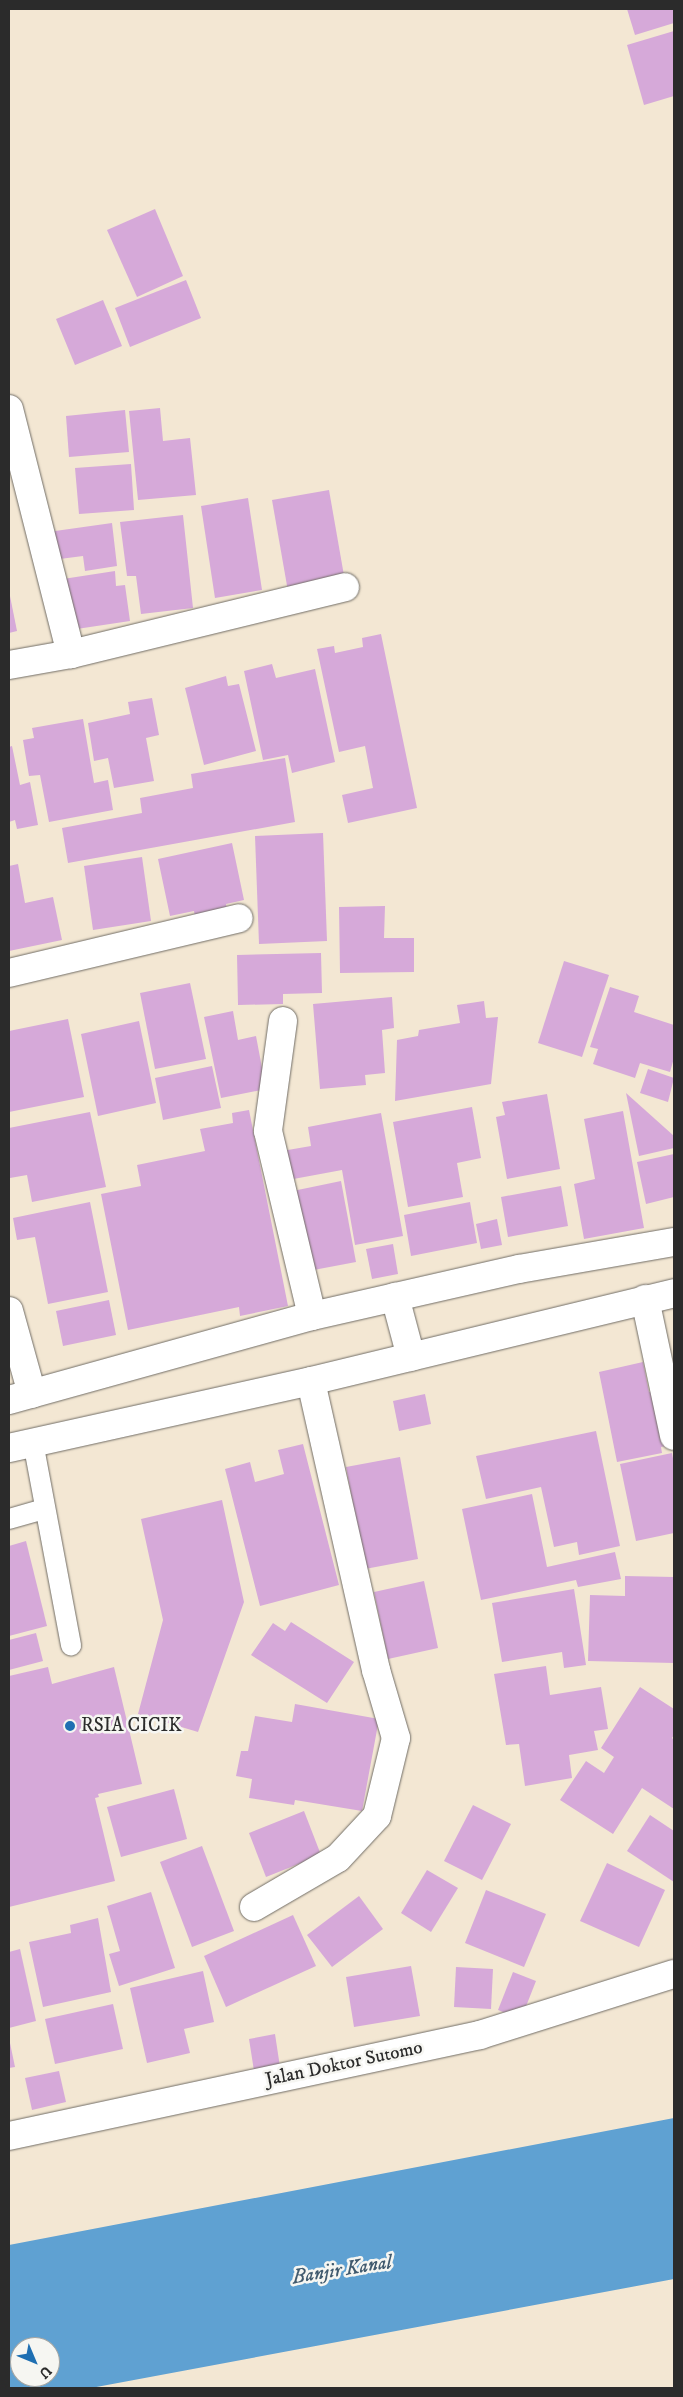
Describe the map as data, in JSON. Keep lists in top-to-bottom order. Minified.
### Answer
{"streets":{"street":["Jalan Doktor Sutomo"]},"water":["Banjir Kanal"],"places":["RSIA CICIK"],"north":"bottom right"}
